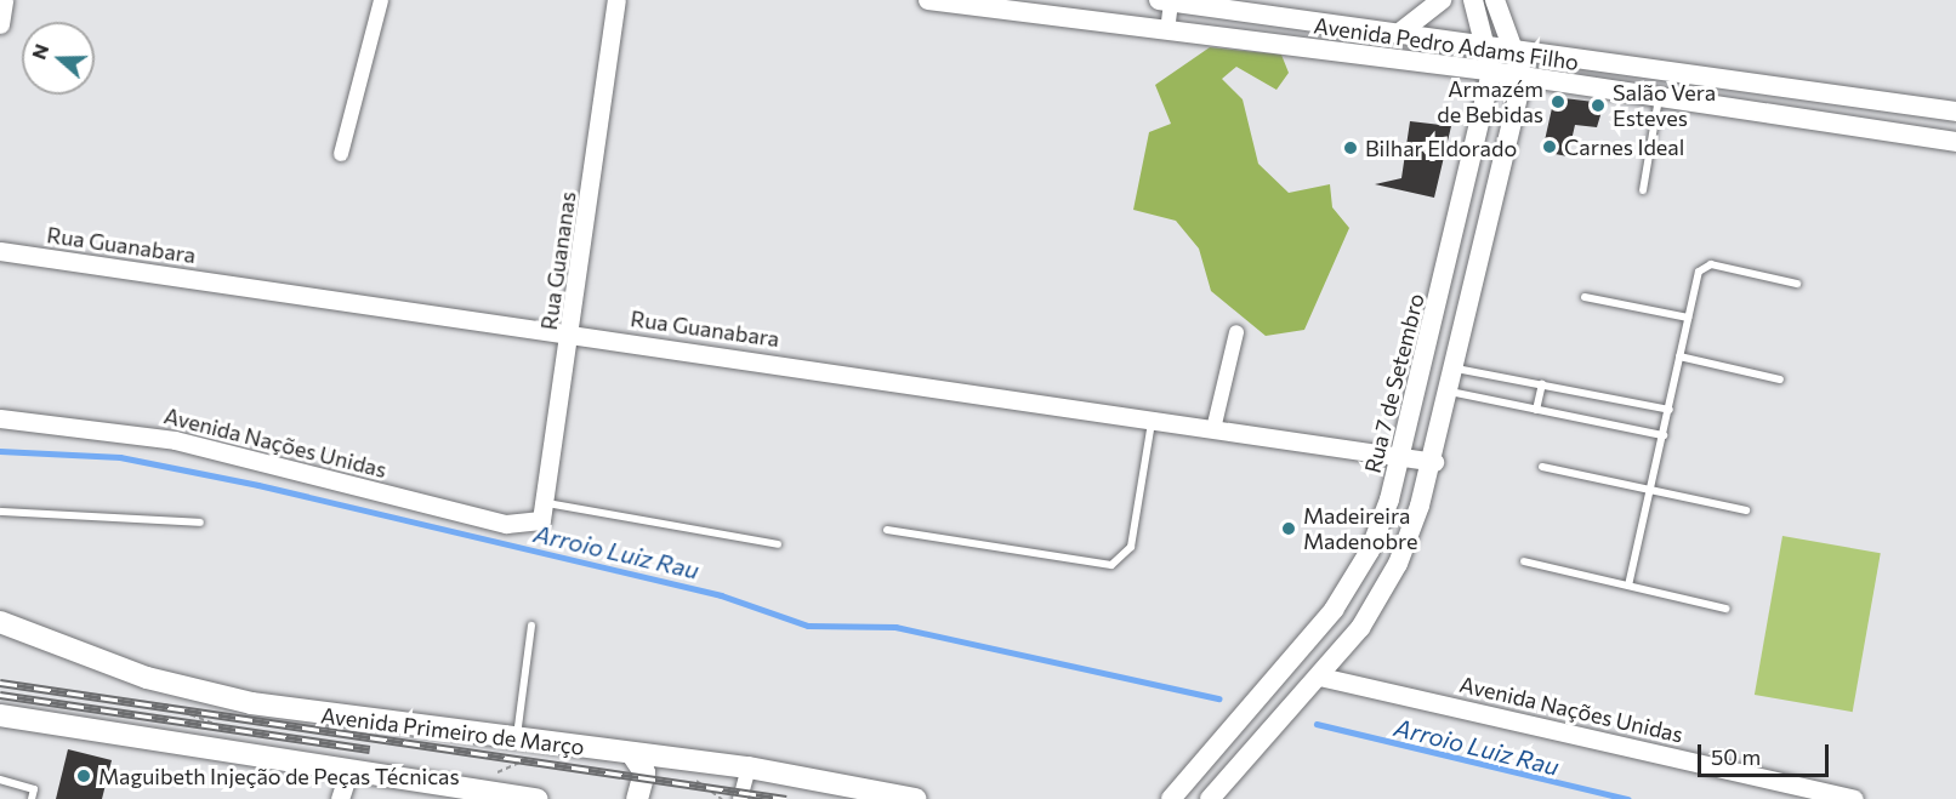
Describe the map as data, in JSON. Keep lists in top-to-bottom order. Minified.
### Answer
{"streets":{"main road":["Avenida Pedro Adams Filho","Rua 7 de Setembro","Avenida Primeiro de Março"],"street":["Rua Guanabara","Rua Guananas","Avenida Nações Unidas"]},"crossings":[["Avenida Pedro Adams Filho","Rua 7 de Setembro"],["Rua Guanabara","Rua Guananas"],["Rua Guanabara","Rua 7 de Setembro"],["Rua Guananas","Avenida Nações Unidas"]],"water":["Arroio Luiz Rau"],"places":["Armazém de Bebidas","Salão Vera Esteves","Carnes Ideal","Bilhar Eldorado","Madeireira Madenobre","Maguibeth Injeção de Peças Técnicas"],"scale_bar":"50 m","north":"left"}
